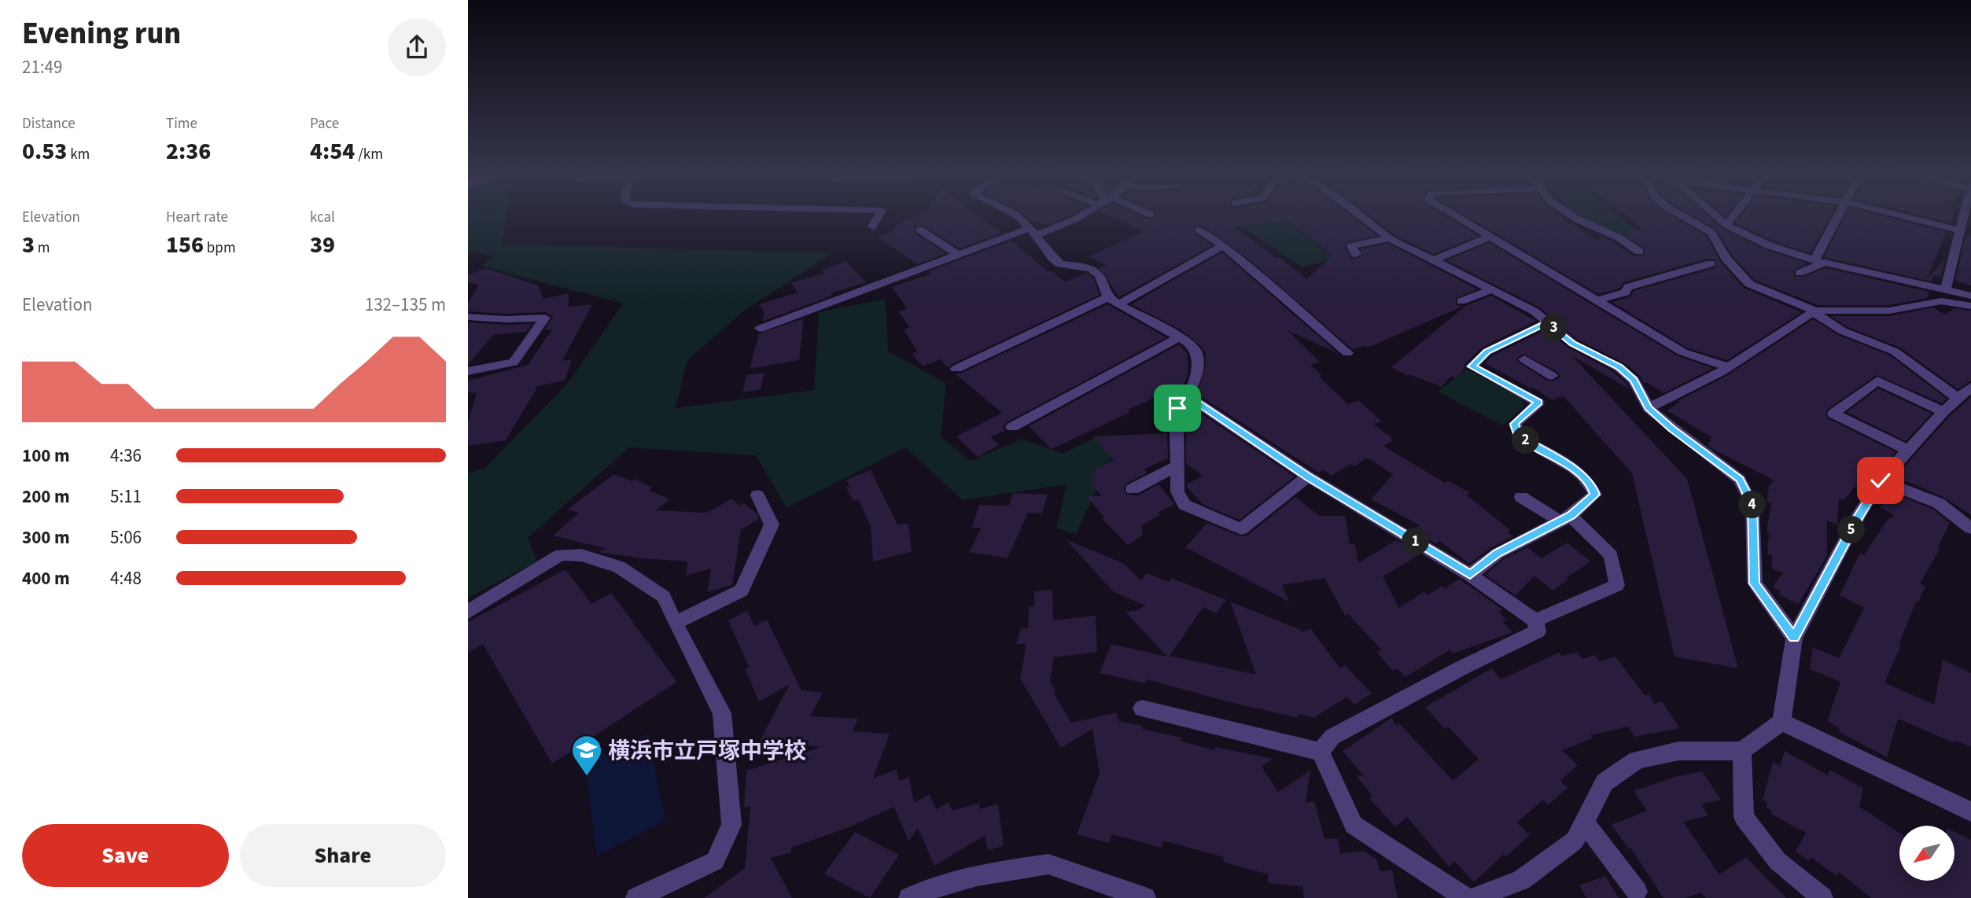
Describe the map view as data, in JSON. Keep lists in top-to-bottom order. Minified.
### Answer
{"places":{"school or university":["横浜市立戸塚中学校"]},"north":"bottom left","page":{"heading":["Evening run","21:49"],"stats":[["Distance","0.53 km"],["Time","2:36"],["Pace","4:54 /km"],["Elevation","3 m"],["Heart rate","156 bpm"],["kcal","39"]],"chart":["Elevation","132–135 m"],"pins":["3","2","4","5","1"],"list":[{"name":"100 m","note":"4:36"},{"name":"200 m","note":"5:11"},{"name":"300 m","note":"5:06"},{"name":"400 m","note":"4:48"}],"buttons":["Save","Share"]}}
